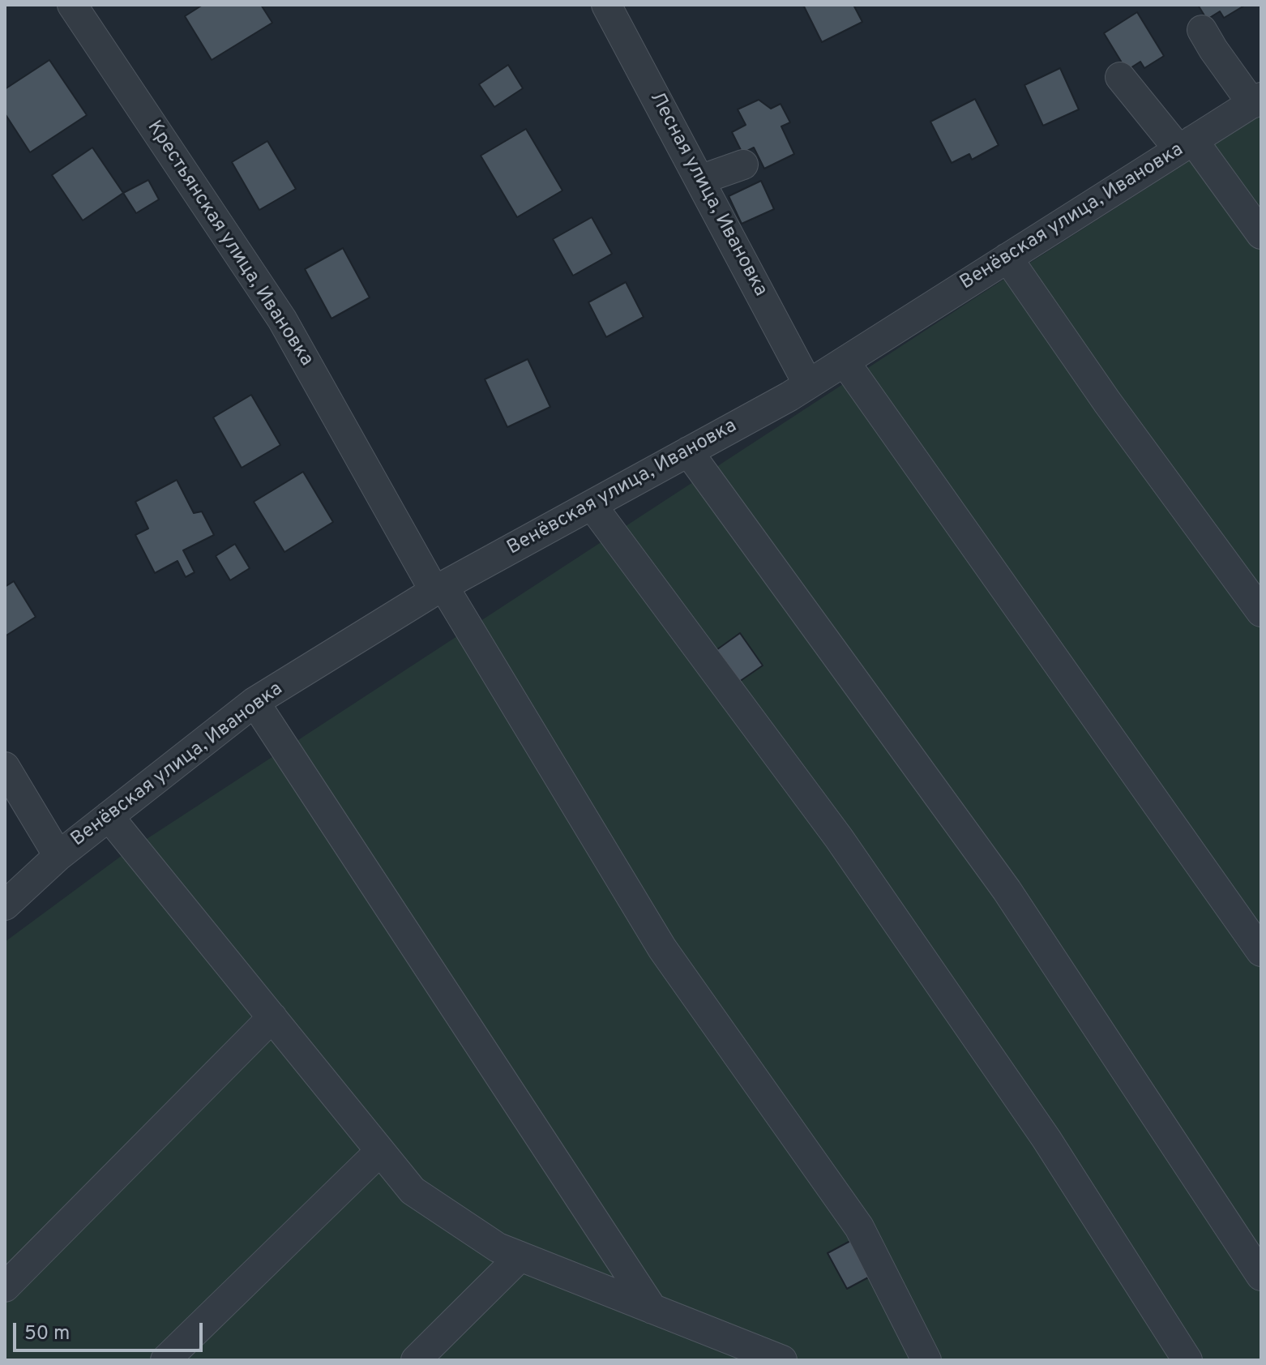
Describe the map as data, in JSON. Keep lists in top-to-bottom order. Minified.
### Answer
{"streets":{"street":["Лесная улица, Ивановка","Венёвская улица, Ивановка","Крестьянская улица, Ивановка"]},"crossings":[["Лесная улица, Ивановка","Венёвская улица, Ивановка"],["Венёвская улица, Ивановка","Крестьянская улица, Ивановка"]],"scale_bar":"50 m"}
